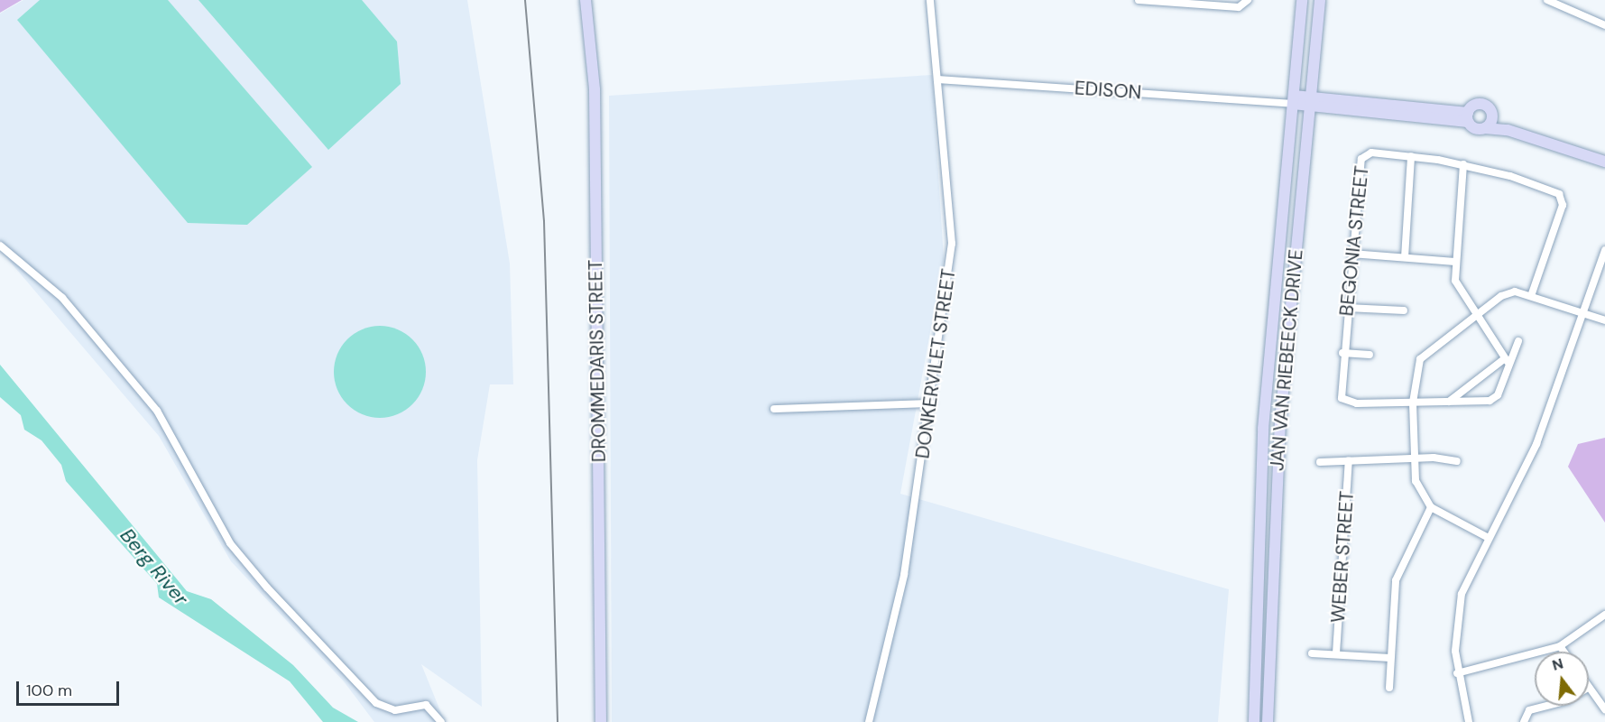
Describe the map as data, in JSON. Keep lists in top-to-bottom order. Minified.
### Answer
{"streets":{"main road":["JAN VAN RIEBEECK DRIVE","DROMMEDARIS STREET"],"street":["EDISON","BEGONIA STREET","DONKERVILET STREET","WEBER STREET"]},"crossings":[["EDISON","JAN VAN RIEBEECK DRIVE"],["EDISON","DONKERVILET STREET"]],"water":["Berg River"],"scale_bar":"100 m","north":"top"}
